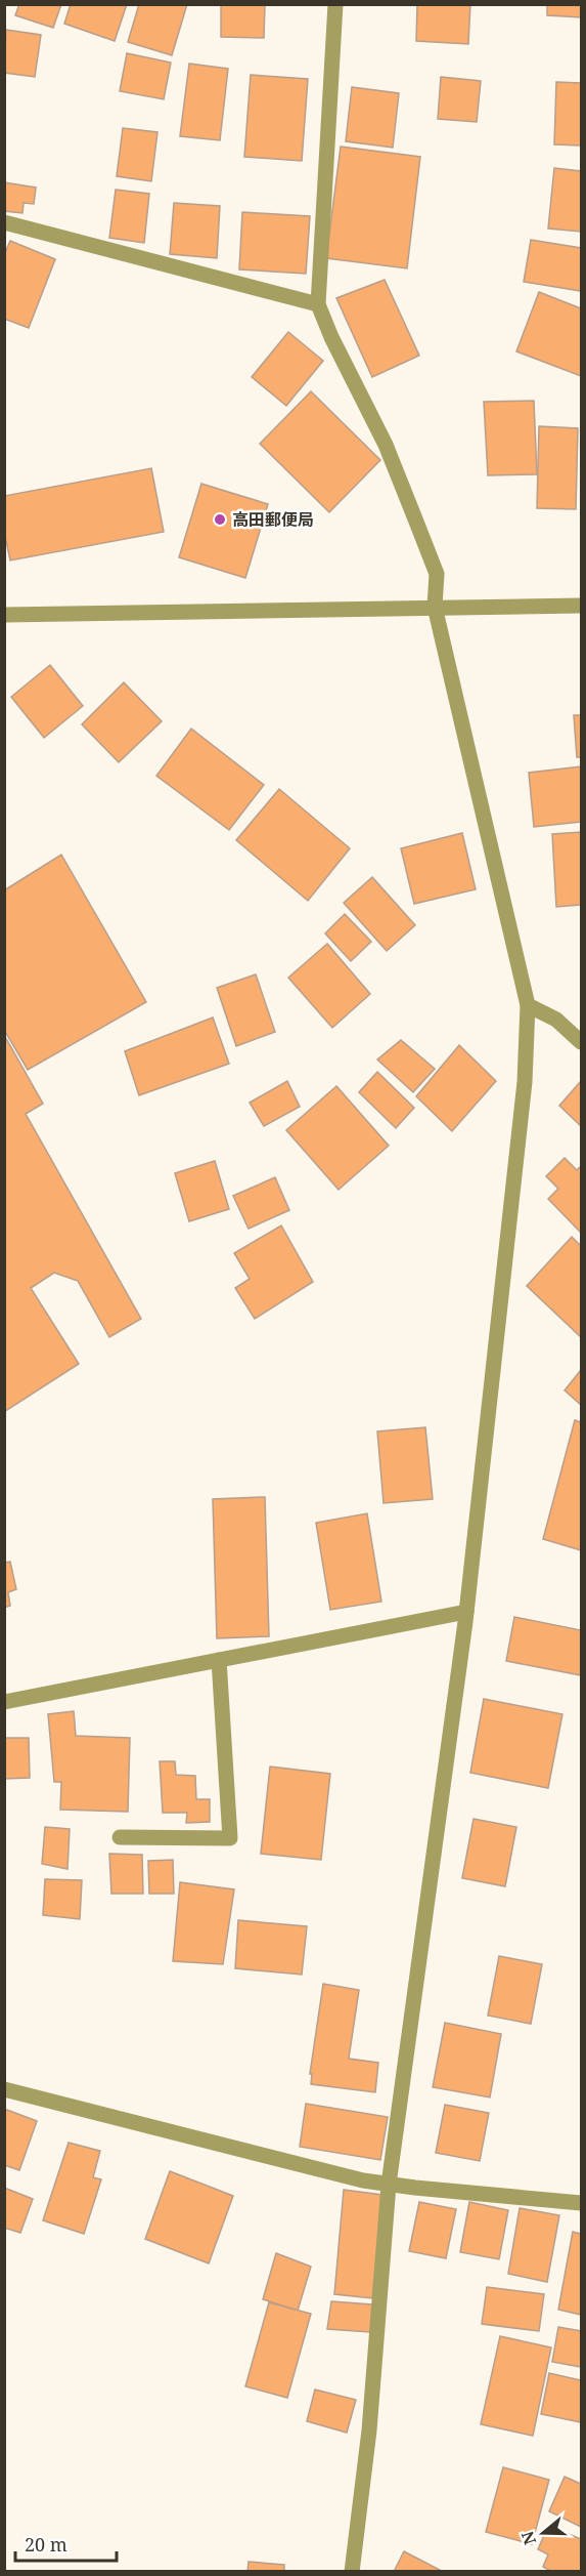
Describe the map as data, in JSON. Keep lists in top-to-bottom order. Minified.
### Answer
{"places":["高田郵便局"],"scale_bar":"20 m","north":"left"}
